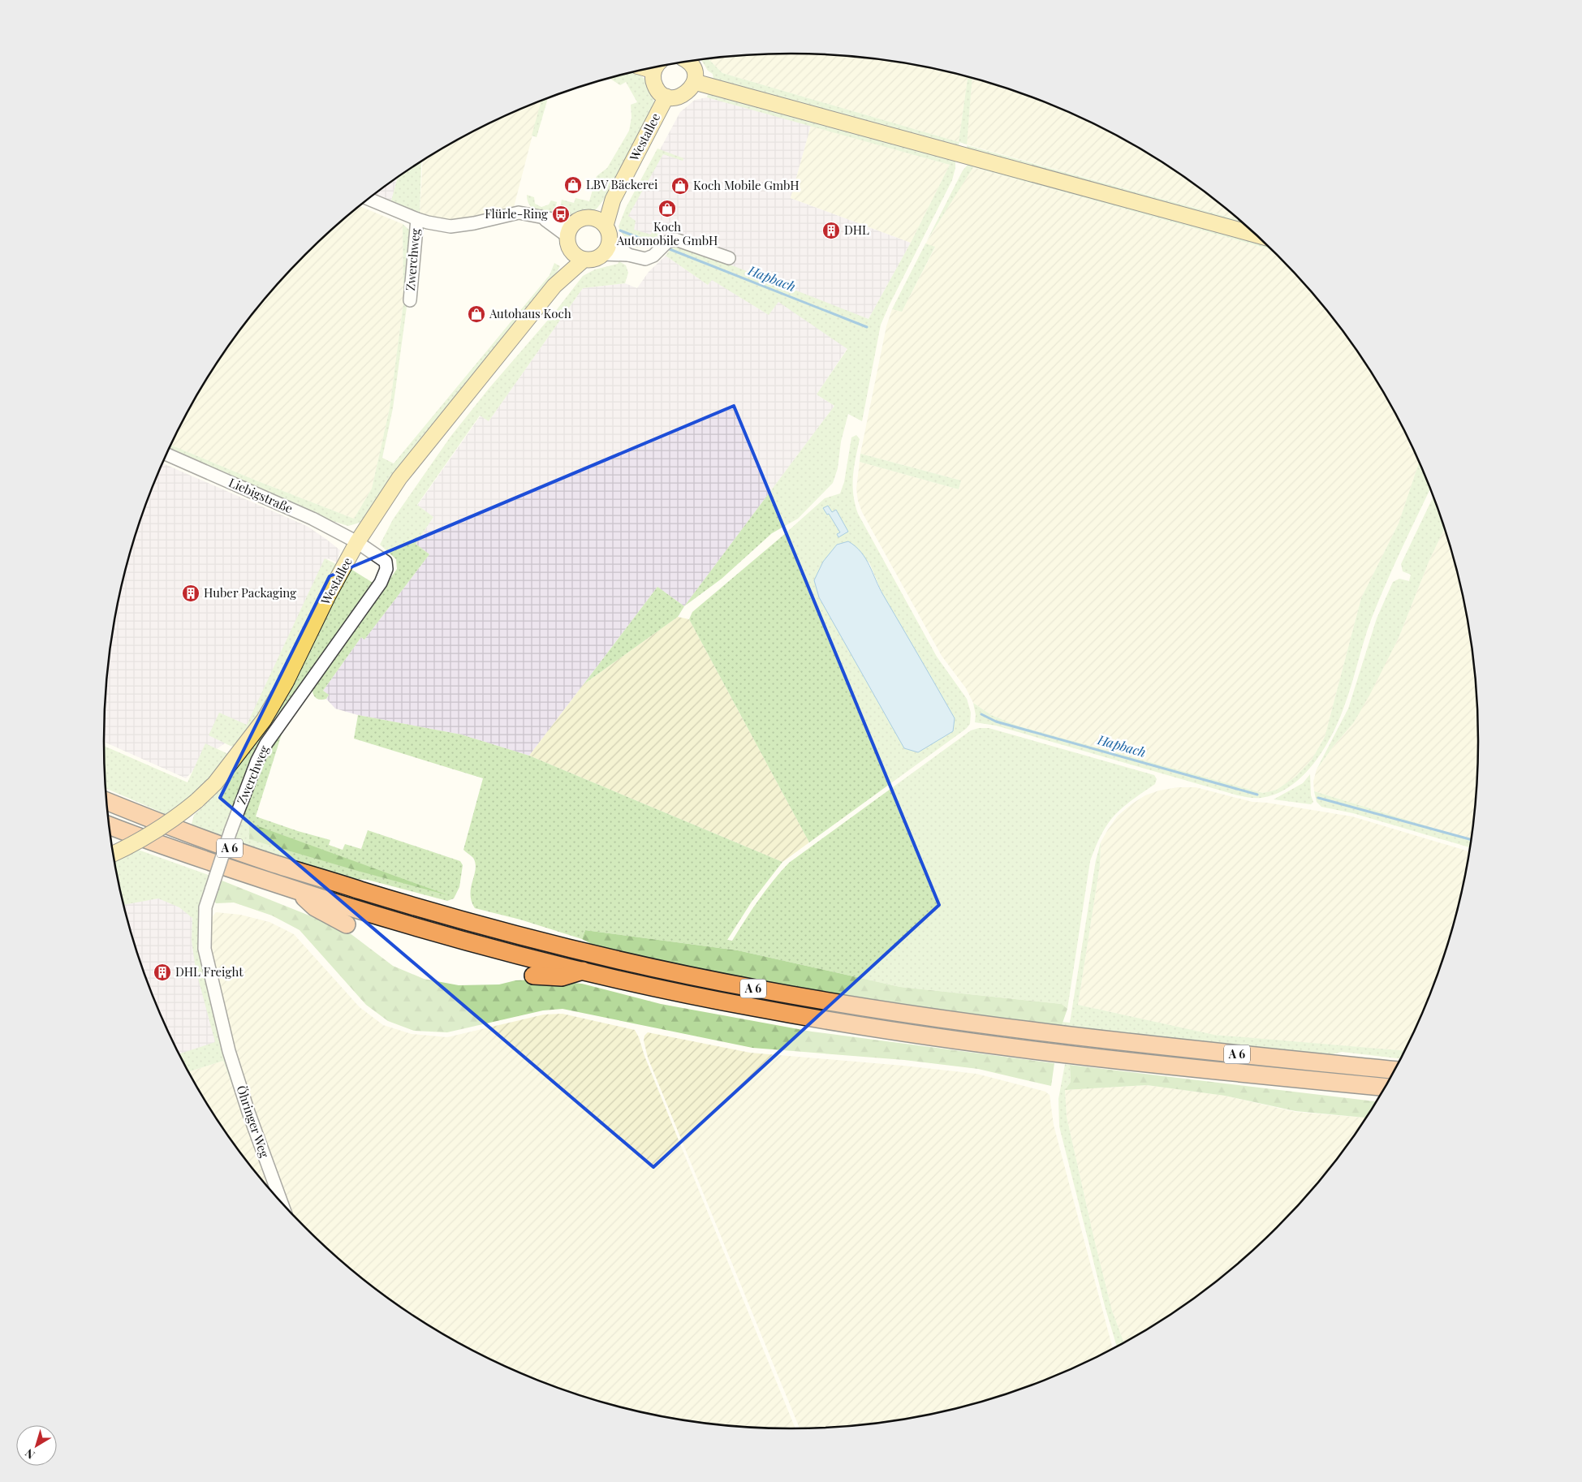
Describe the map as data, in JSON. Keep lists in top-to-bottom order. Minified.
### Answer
{"streets":{"highway":["A 6"],"main road":["Westallee"],"street":["Zwerchweg","Liebigstraße","Öhringer Weg"]},"crossings":[["Westallee","Zwerchweg"],["Westallee","Liebigstraße"],["Zwerchweg","Liebigstraße"],["Zwerchweg","Öhringer Weg"]],"water":["Hapbach"],"places":{"shop":["LBV Bäckerei","Koch Mobile GmbH","Koch Automobile GmbH","Autohaus Koch"],"bus stop":["Flürle-Ring"],"building":["DHL","Huber Packaging","DHL Freight"]},"north":"bottom left"}
